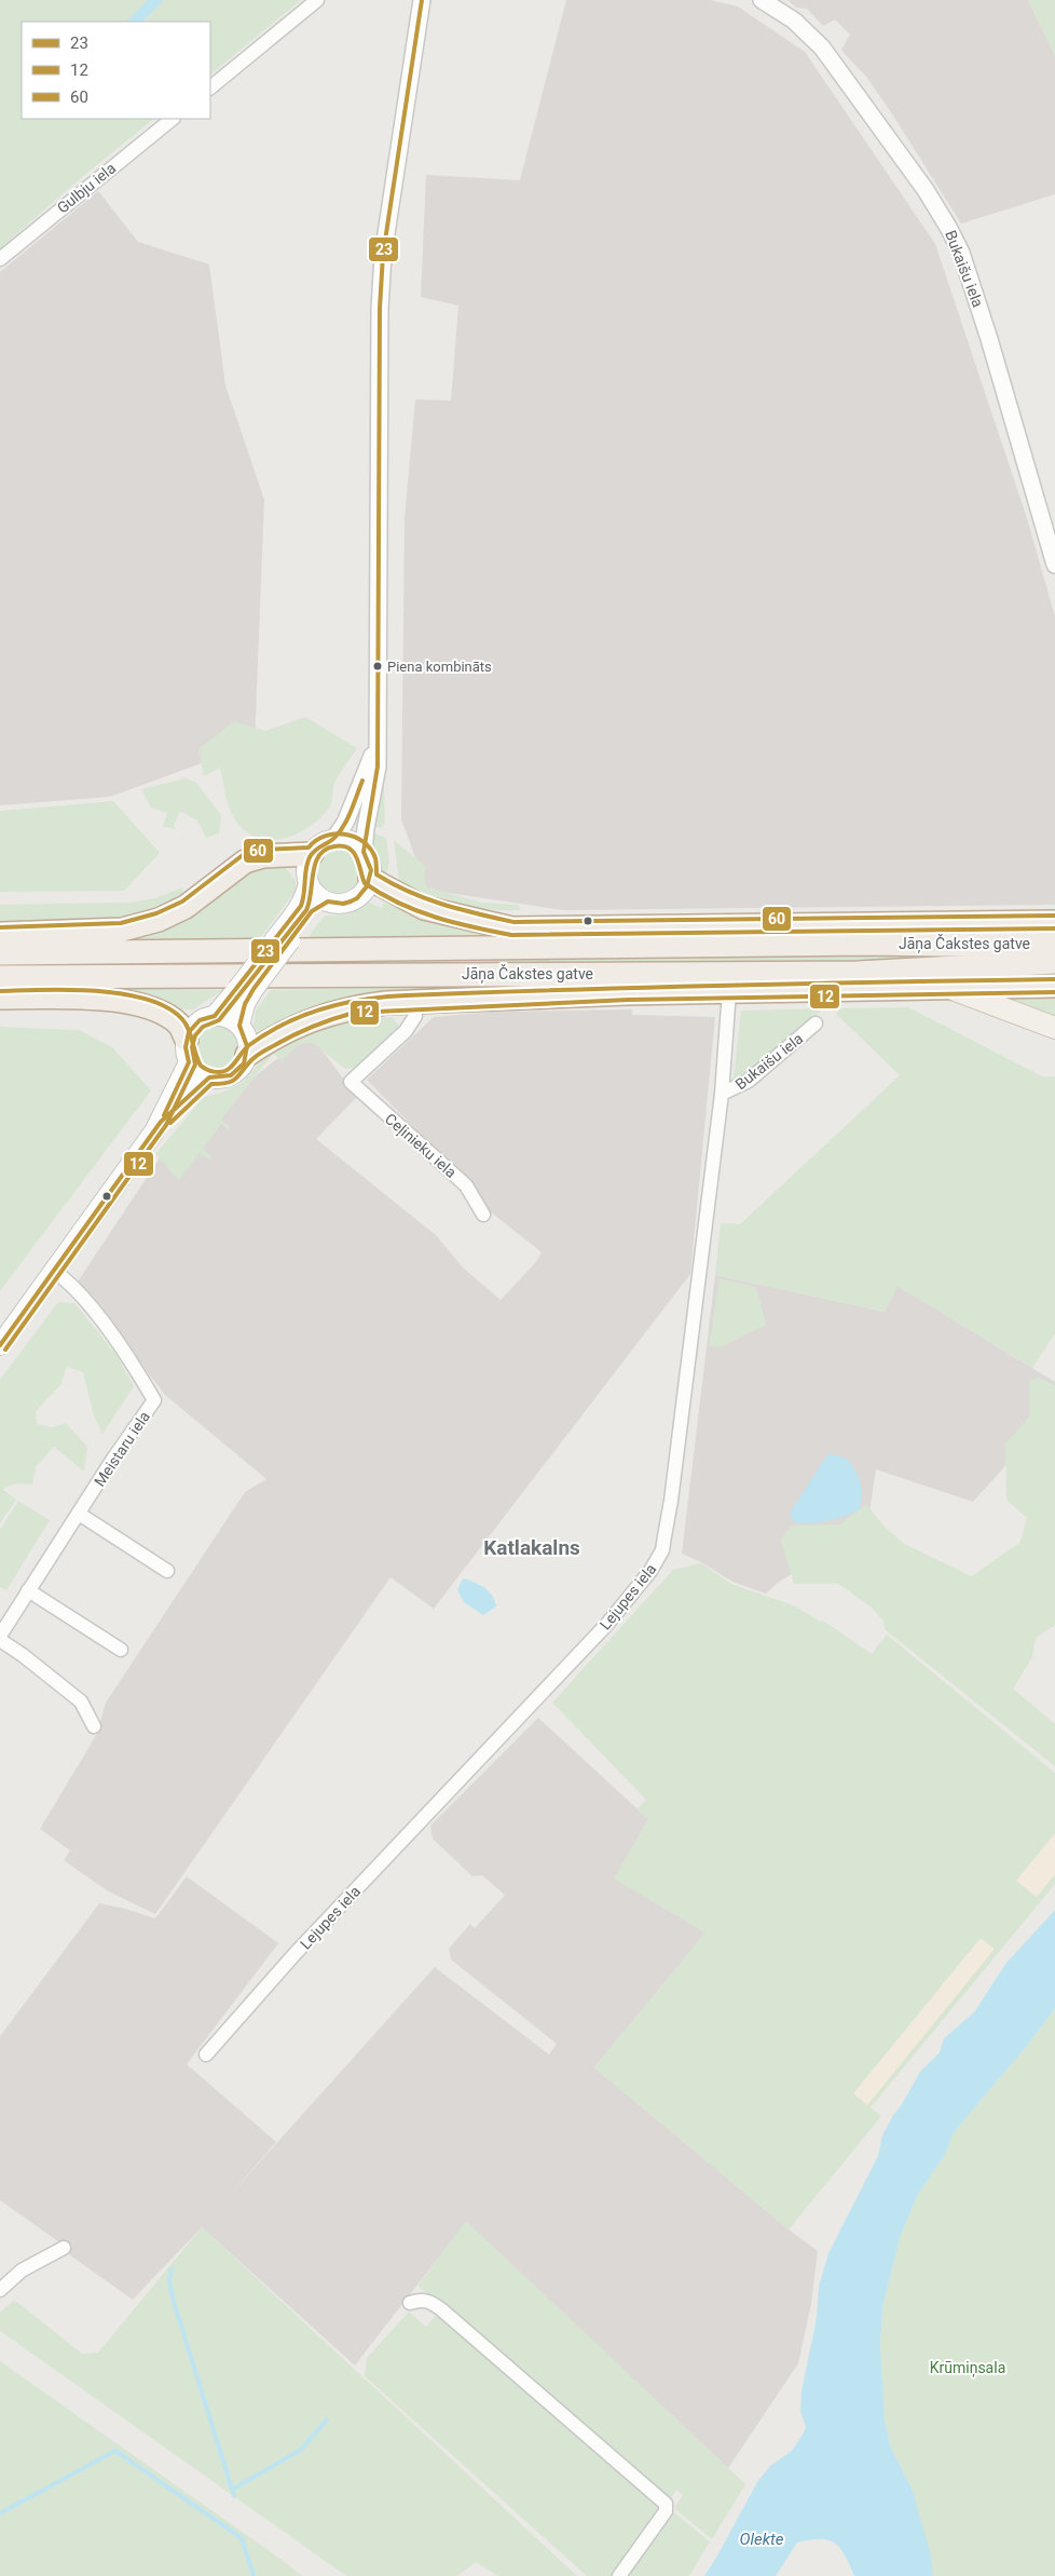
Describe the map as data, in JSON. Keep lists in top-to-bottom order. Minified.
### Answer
{"streets":{"highway":["Jāņa Čakstes gatve"],"street":["Gulbju iela","Bukaišu iela","Ceļinieku iela","Meistaru iela","Lejupes iela"]},"crossings":[["Bukaišu iela","Lejupes iela"]],"districts":["Katlakalns"],"water":["Olekte"],"parks":["Krūmiņsala"],"places":["Piena kombināts"],"lines":["transit line 23","transit line 60","transit line 12"],"legend":["23","12","60"]}
